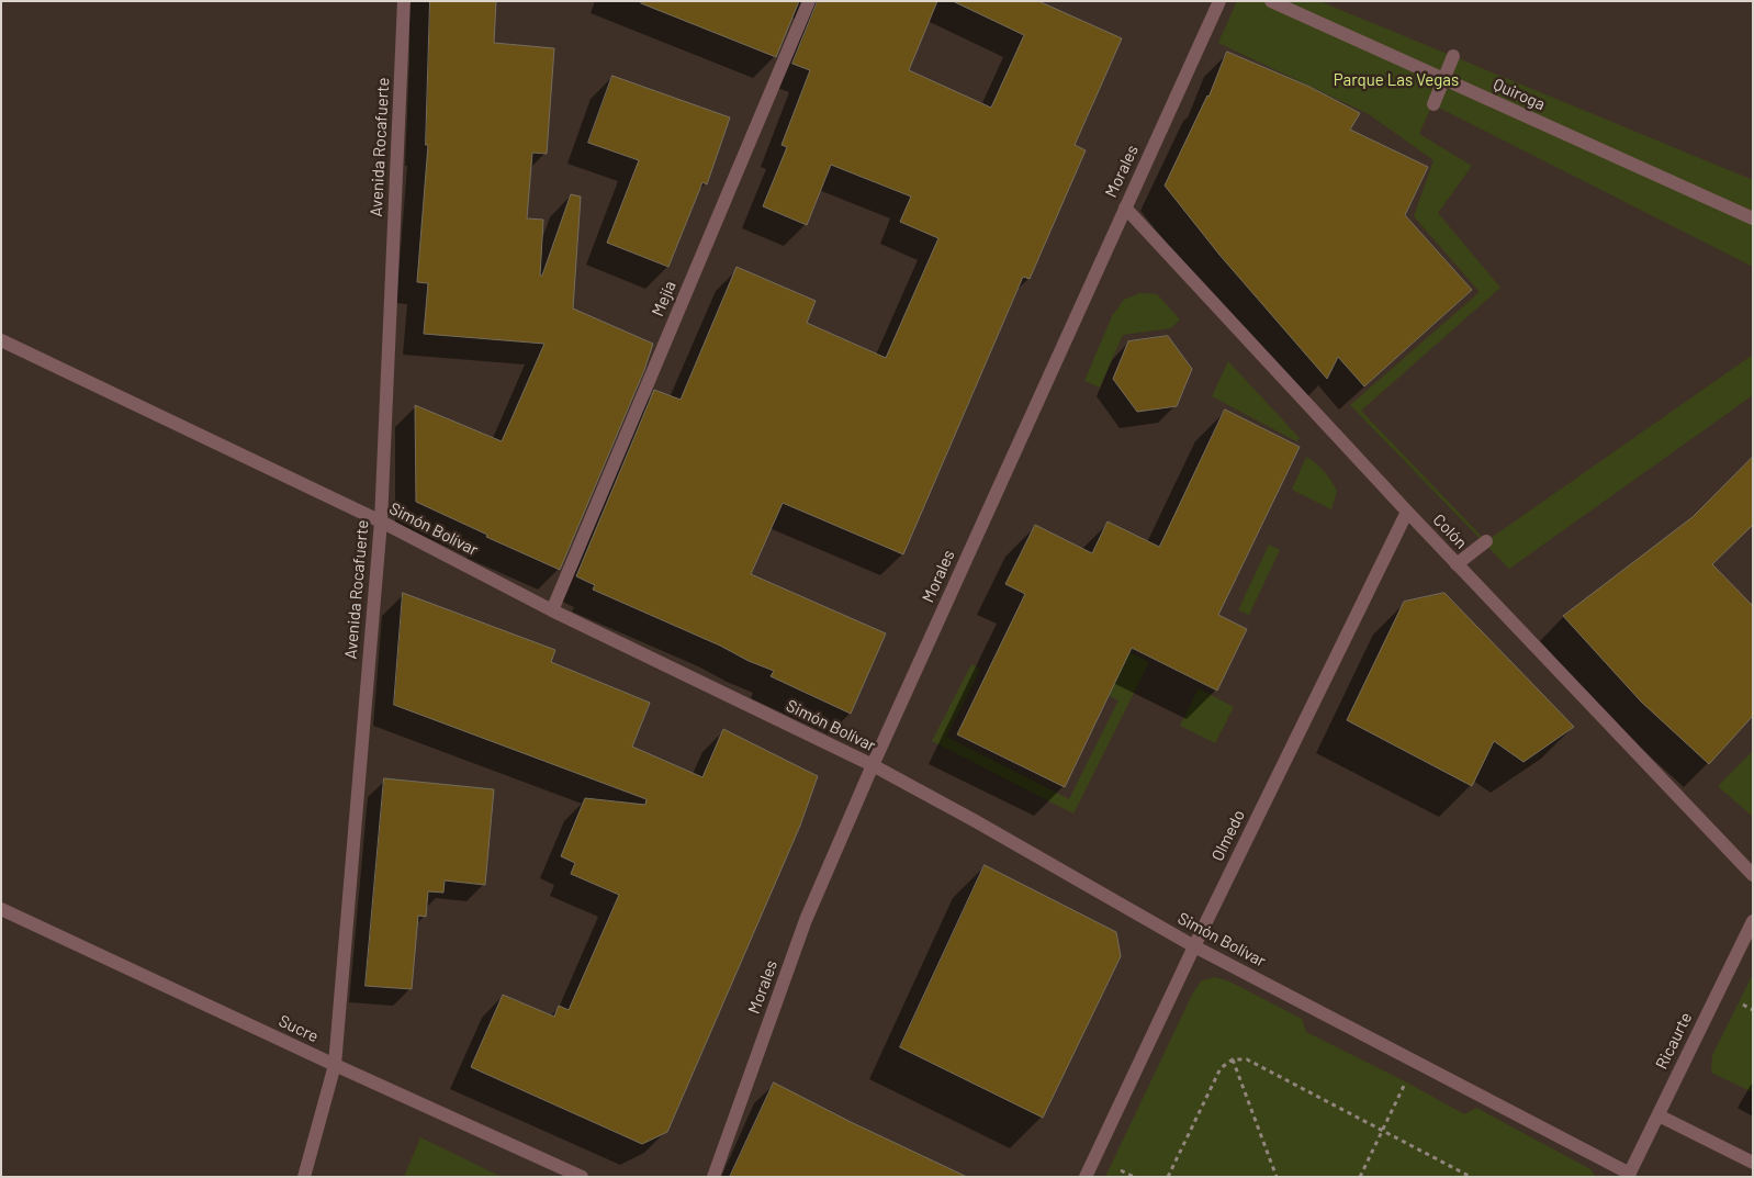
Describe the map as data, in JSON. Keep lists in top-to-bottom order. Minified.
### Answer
{"streets":{"street":["Quiroga","Avenida Rocafuerte","Morales","Mejía","Simón Bolívar","Colón","Olmedo","Sucre","Ricaurte"]},"crossings":[["Avenida Rocafuerte","Simón Bolívar"],["Avenida Rocafuerte","Sucre"],["Morales","Simón Bolívar"],["Morales","Colón"],["Mejía","Simón Bolívar"],["Simón Bolívar","Olmedo"],["Simón Bolívar","Ricaurte"],["Colón","Olmedo"]],"parks":["Parque Las Vegas"]}
